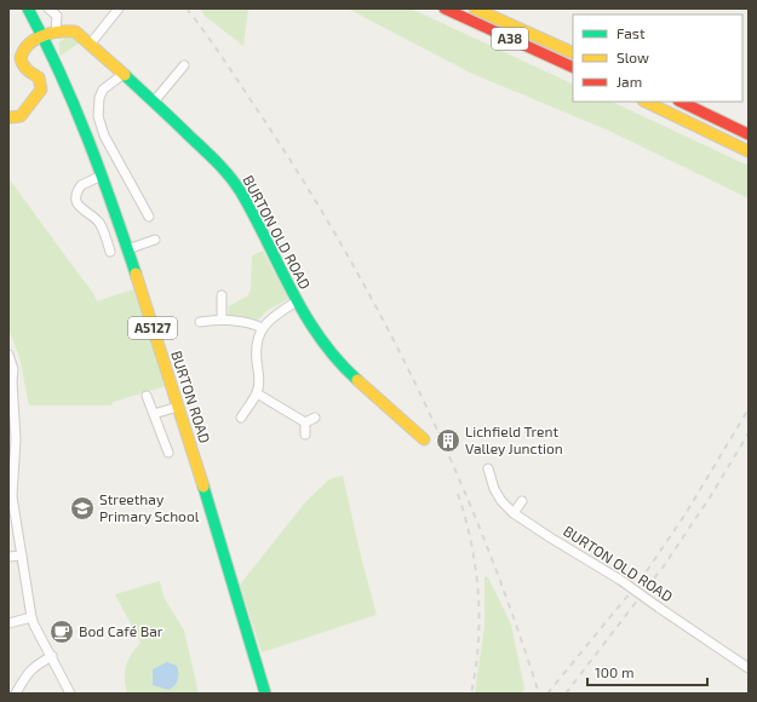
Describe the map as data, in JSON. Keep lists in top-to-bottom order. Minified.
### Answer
{"streets":{"main road":["A38","BURTON OLD ROAD","A5127","BURTON ROAD"]},"crossings":[["BURTON OLD ROAD","BURTON ROAD"]],"places":{"building":["Lichfield Trent Valley Junction"],"school or university":["Streethay Primary School"],"cafe":["Bod Café Bar"]},"legend":["Fast","Slow","Jam"],"scale_bar":"100 m"}
